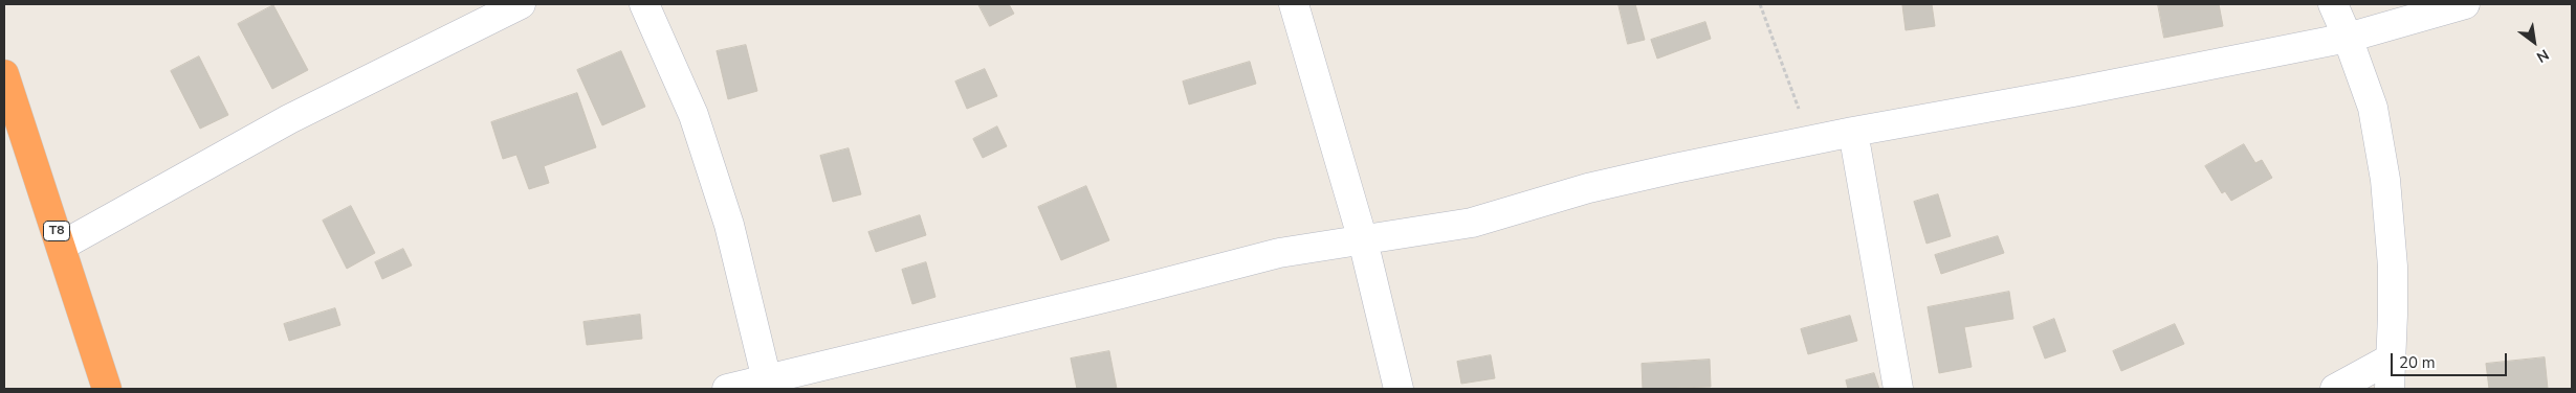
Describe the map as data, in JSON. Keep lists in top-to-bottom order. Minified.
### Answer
{"streets":{"highway":["T8"]},"scale_bar":"20 m","north":"bottom right"}
